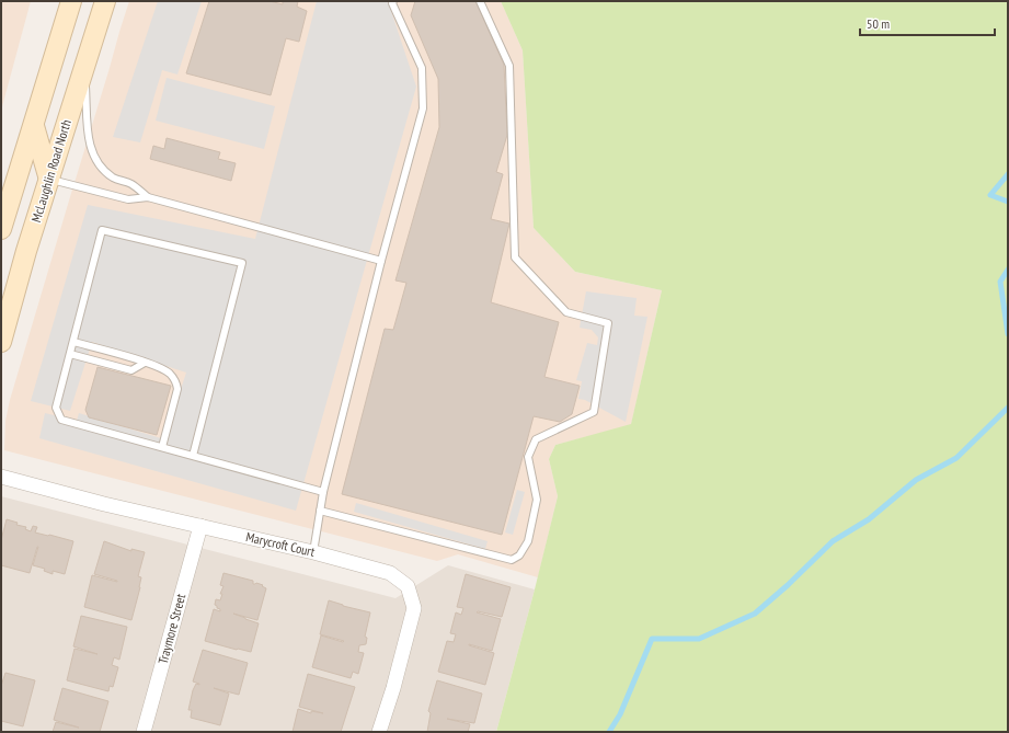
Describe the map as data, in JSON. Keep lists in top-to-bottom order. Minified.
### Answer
{"streets":{"main road":["McLaughlin Road North"],"street":["Marycroft Court","Traymore Street"]},"crossings":[["Marycroft Court","Traymore Street"]],"scale_bar":"50 m"}
